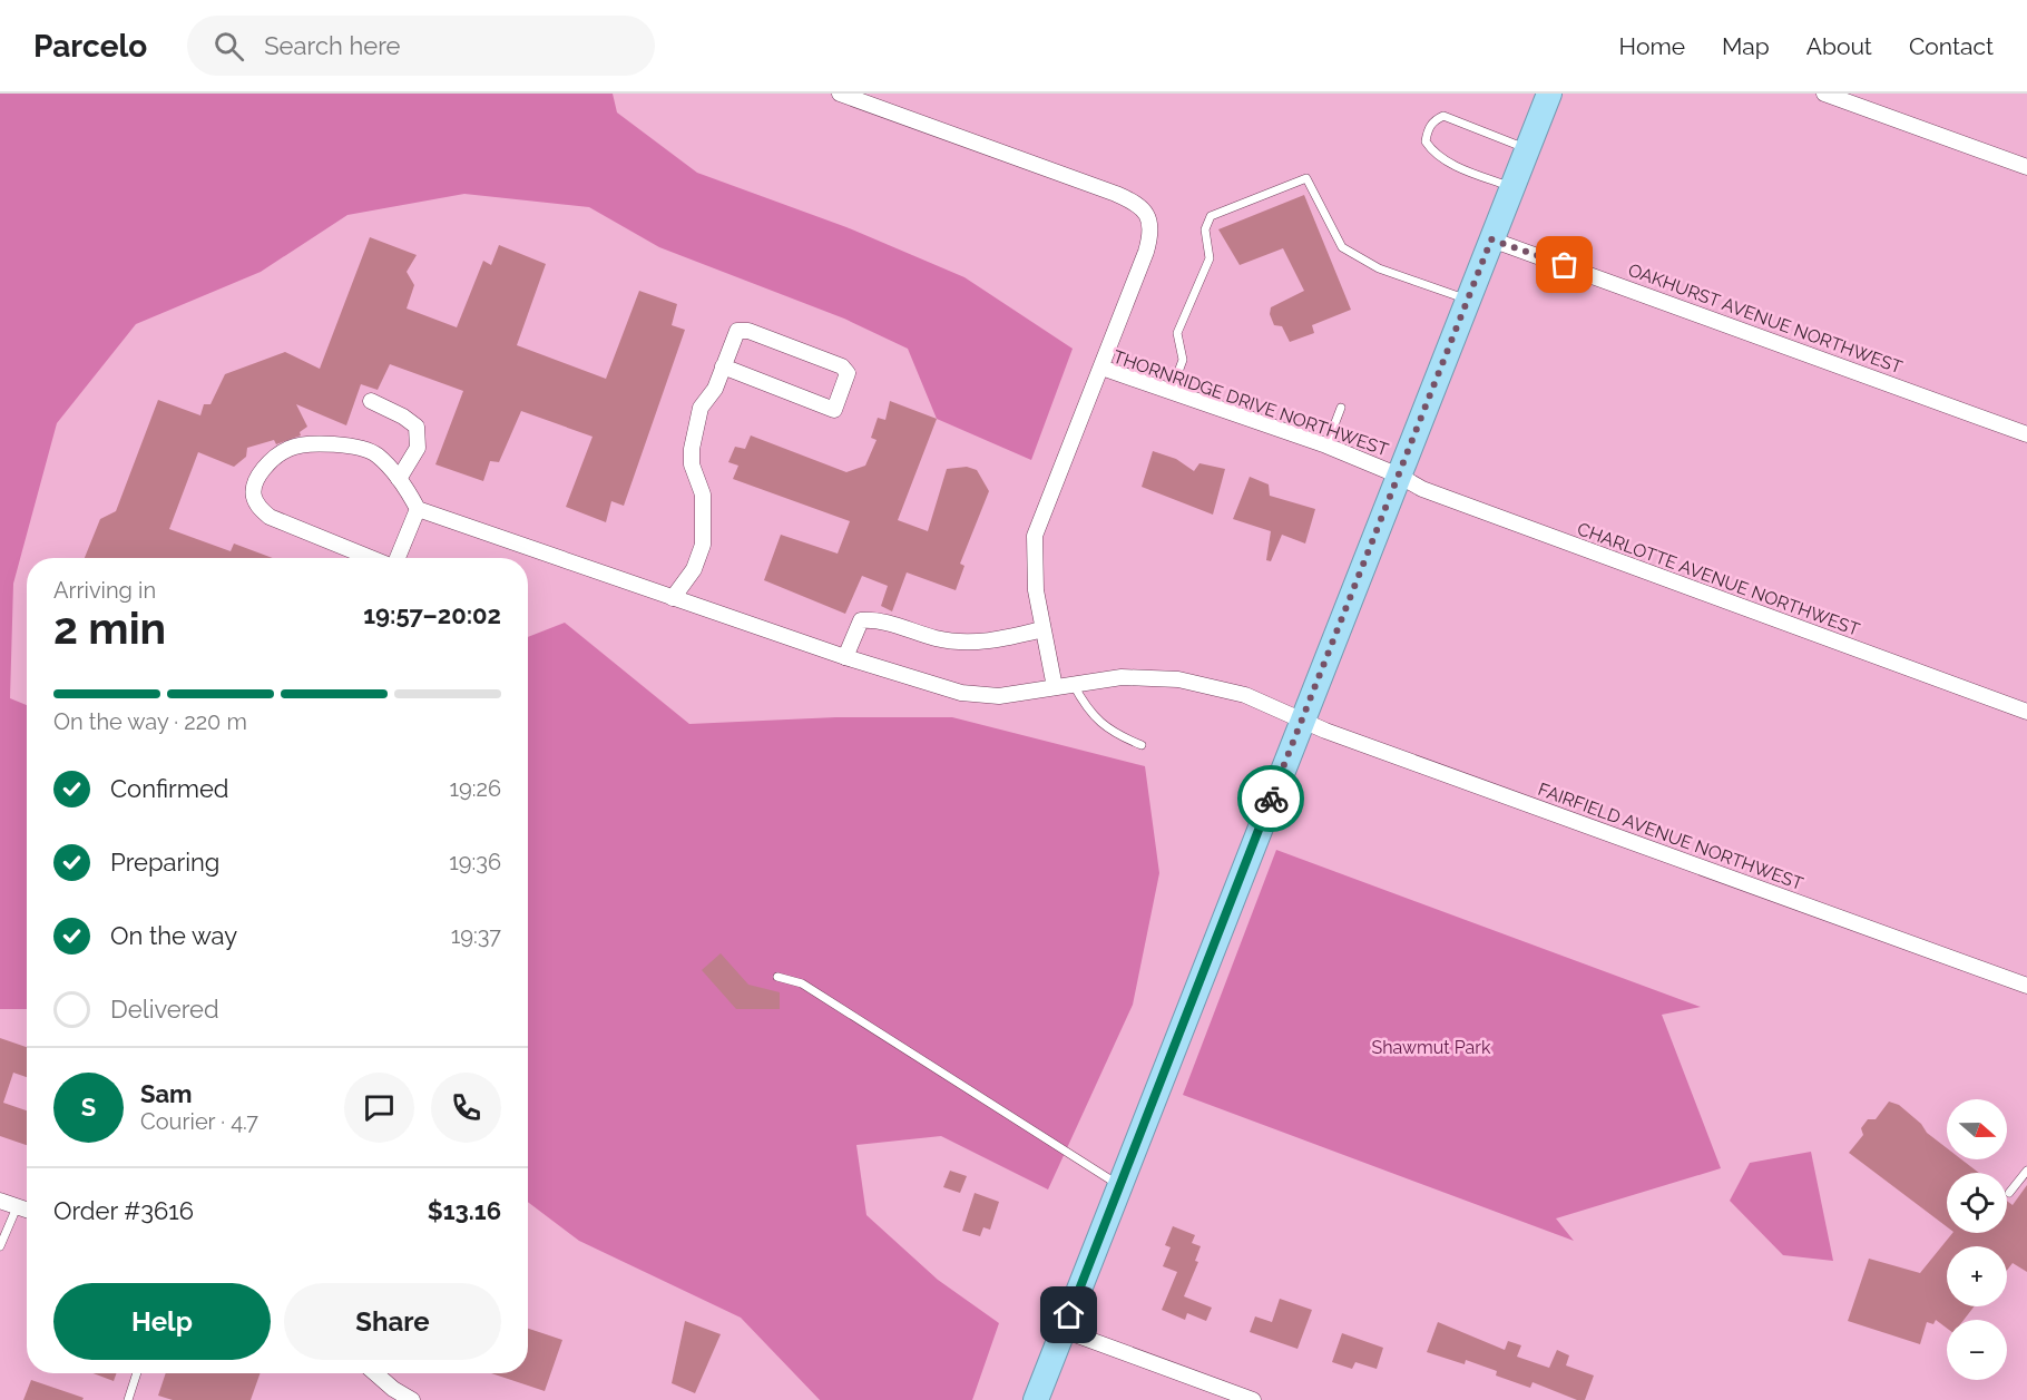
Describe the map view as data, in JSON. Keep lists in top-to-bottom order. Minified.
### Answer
{"streets":{"street":["OAKHURST AVENUE NORTHWEST","THORNRIDGE DRIVE NORTHWEST","CHARLOTTE AVENUE NORTHWEST","FAIRFIELD AVENUE NORTHWEST"]},"crossings":[["THORNRIDGE DRIVE NORTHWEST","CHARLOTTE AVENUE NORTHWEST"],["THORNRIDGE DRIVE NORTHWEST","FAIRFIELD AVENUE NORTHWEST"]],"parks":["Shawmut Park"],"north":"right","page":{"header":"Parcelo","search":"Search here","nav":["Home","Map","About","Contact"],"heading":["2 min","Arriving in","19:57–20:02"],"panel":["Sam","Courier · 4.7","Order #3616","$13.16"],"bar":"On the way · 220 m","list":[["Confirmed","19:26"],["Preparing","19:36"],["On the way","19:37"],"Delivered"],"round":"S","map_buttons":["+","−"],"buttons":["Help","Share"]}}
